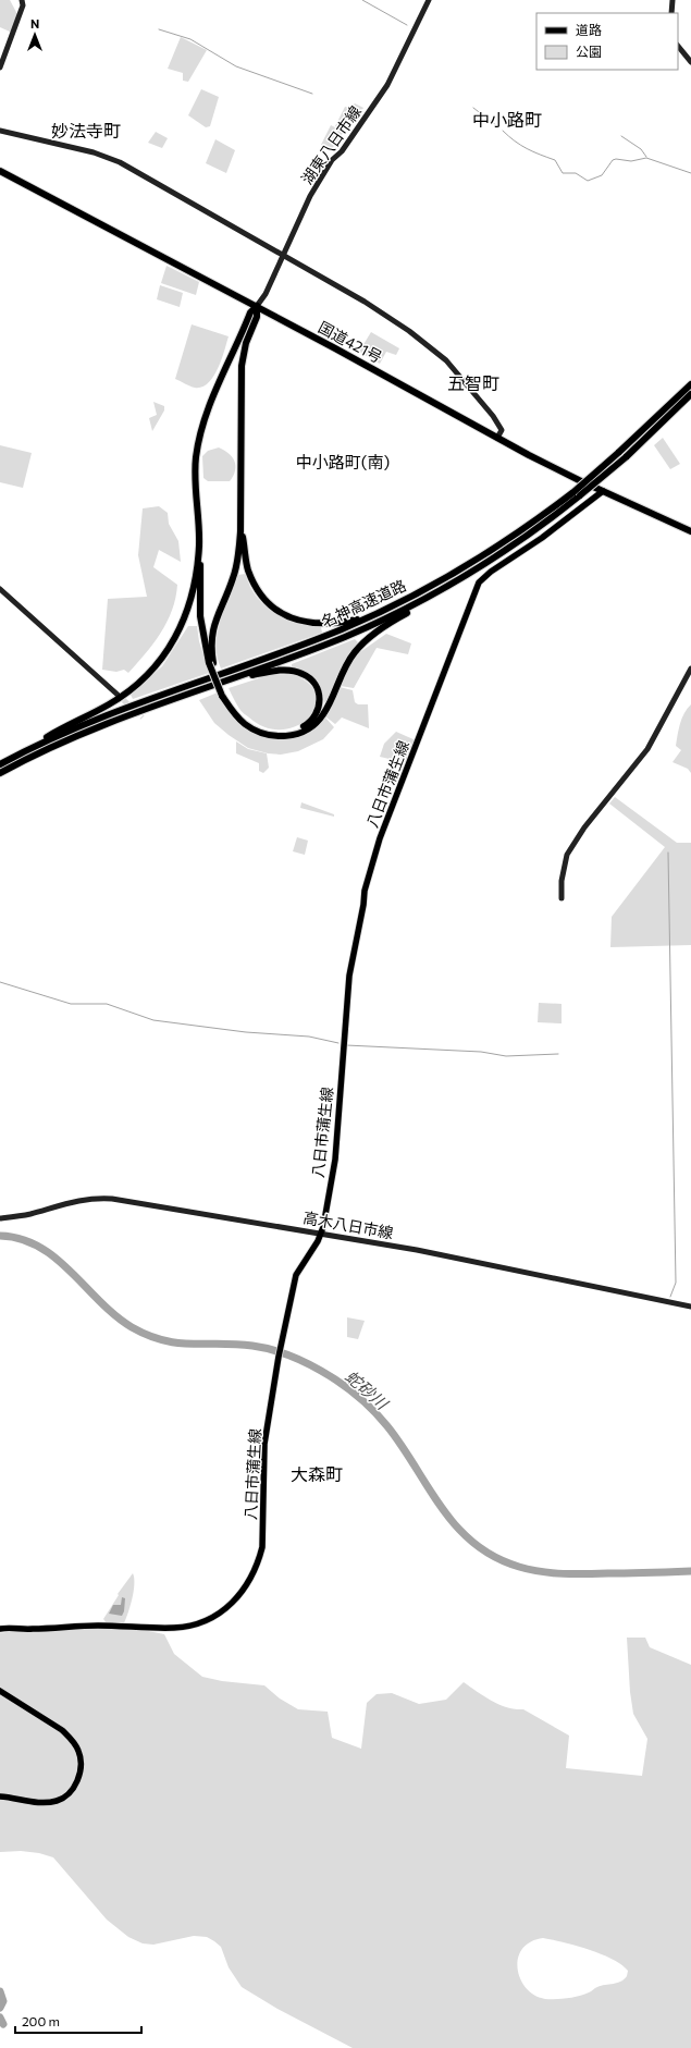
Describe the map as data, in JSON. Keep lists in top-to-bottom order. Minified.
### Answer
{"streets":{"highway":["国道421号","名神高速道路"],"main road":["八日市蒲生線"],"street":["湖東八日市線","高木八日市線"]},"crossings":[["湖東八日市線","国道421号"],["国道421号","八日市蒲生線"],["八日市蒲生線","高木八日市線"]],"districts":["中小路町","妙法寺町","五智町","中小路町(南)","大森町"],"water":["蛇砂川"],"legend":["道路","公園"],"scale_bar":"200 m","north":"top"}
